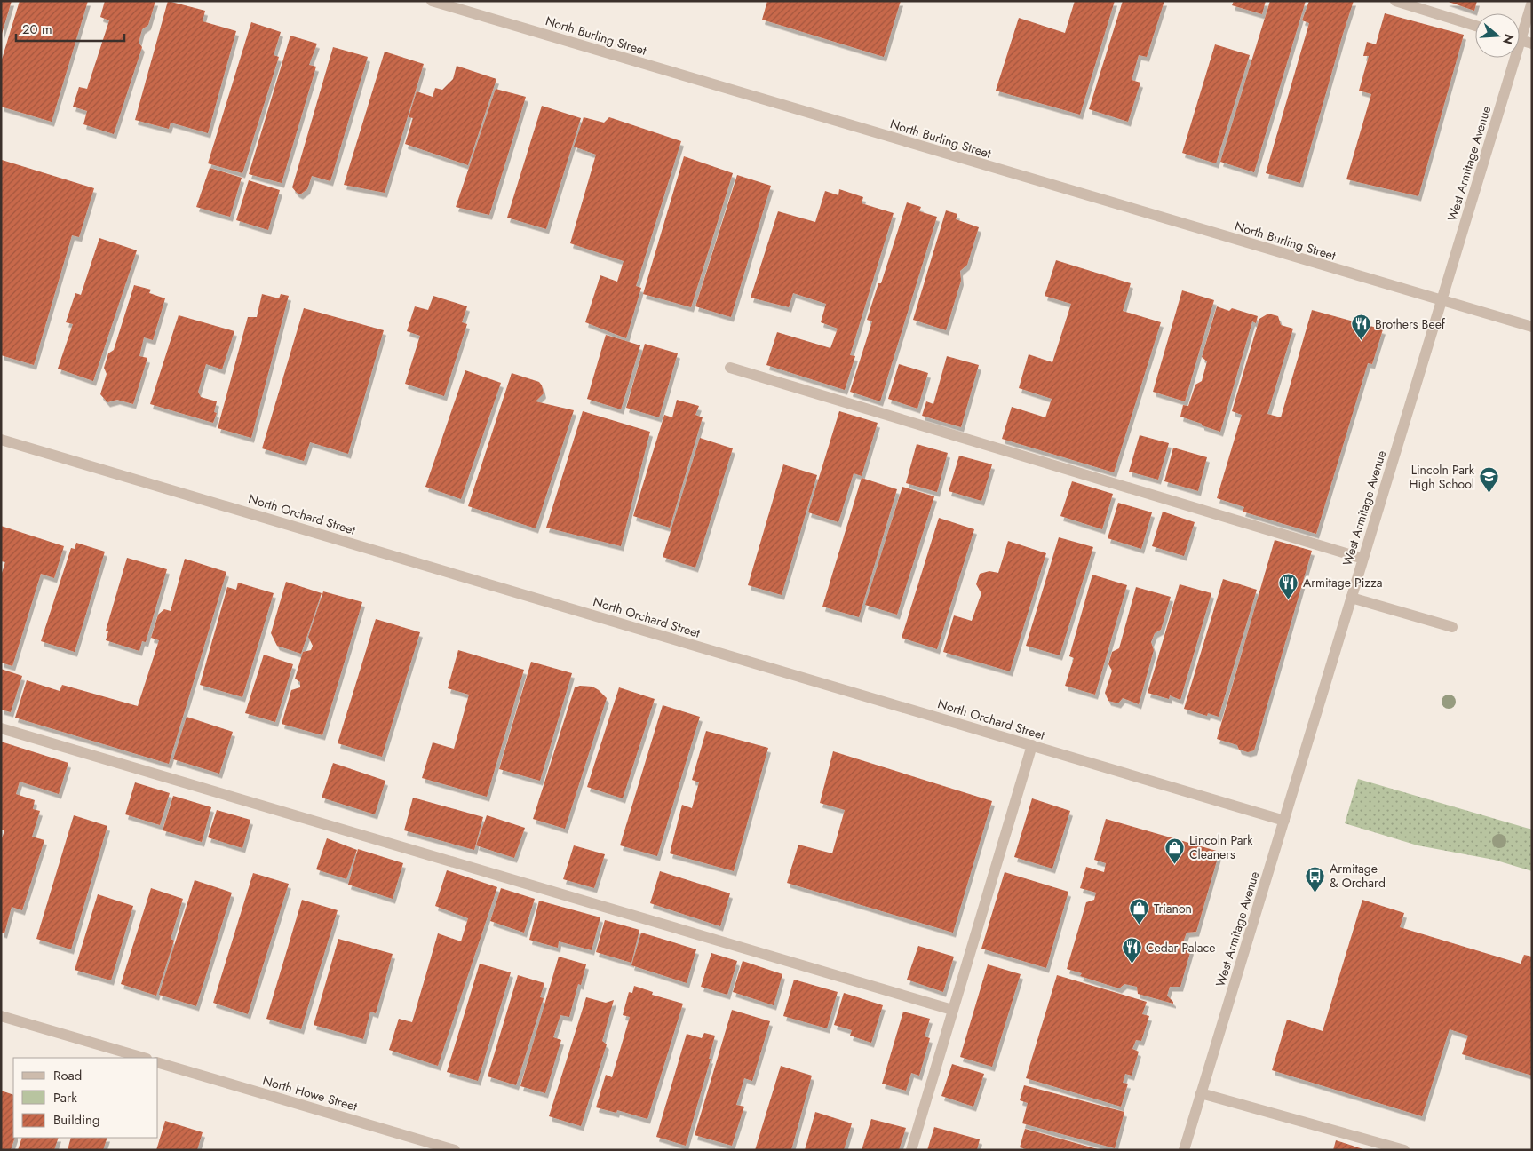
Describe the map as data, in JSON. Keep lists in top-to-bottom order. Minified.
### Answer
{"streets":{"street":["North Burling Street","West Armitage Avenue","North Orchard Street","North Howe Street"]},"crossings":[["North Burling Street","West Armitage Avenue"],["West Armitage Avenue","North Orchard Street"]],"places":{"restaurant":["Brothers Beef","Armitage Pizza","Cedar Palace"],"school or university":["Lincoln Park High School"],"shop":["Lincoln Park Cleaners","Trianon"],"bus stop":["Armitage & Orchard"]},"legend":["Road","Park","Building"],"scale_bar":"20 m","north":"right"}
